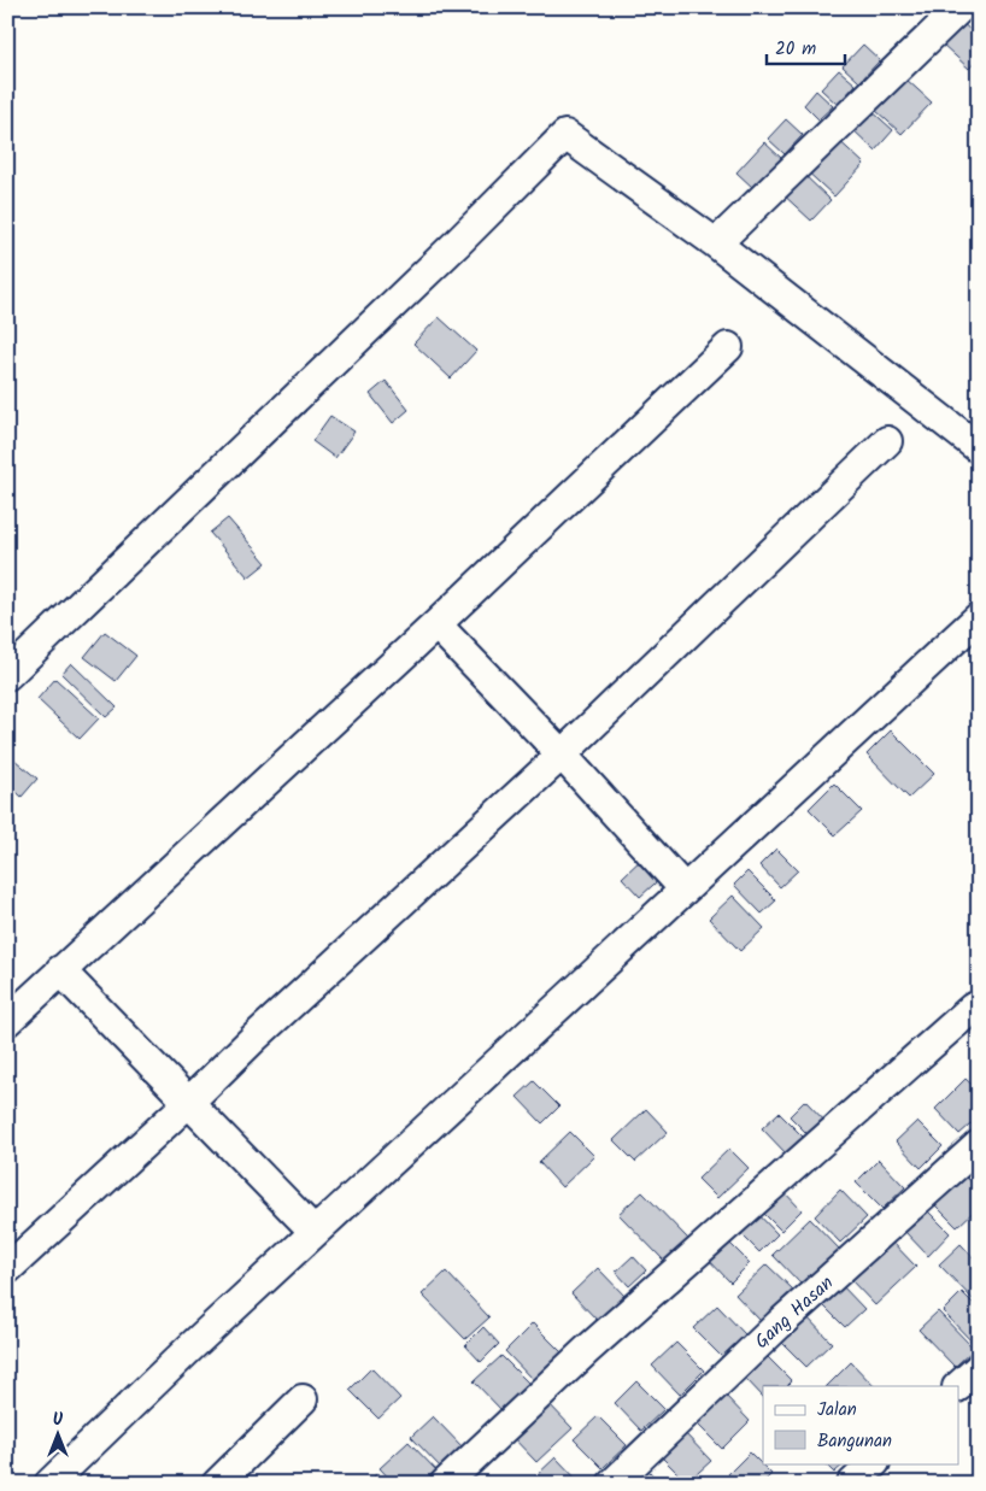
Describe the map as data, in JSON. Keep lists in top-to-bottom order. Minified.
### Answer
{"streets":{"street":["Gang Hasan"]},"legend":["Jalan","Bangunan"],"scale_bar":"20 m","north":"top"}
